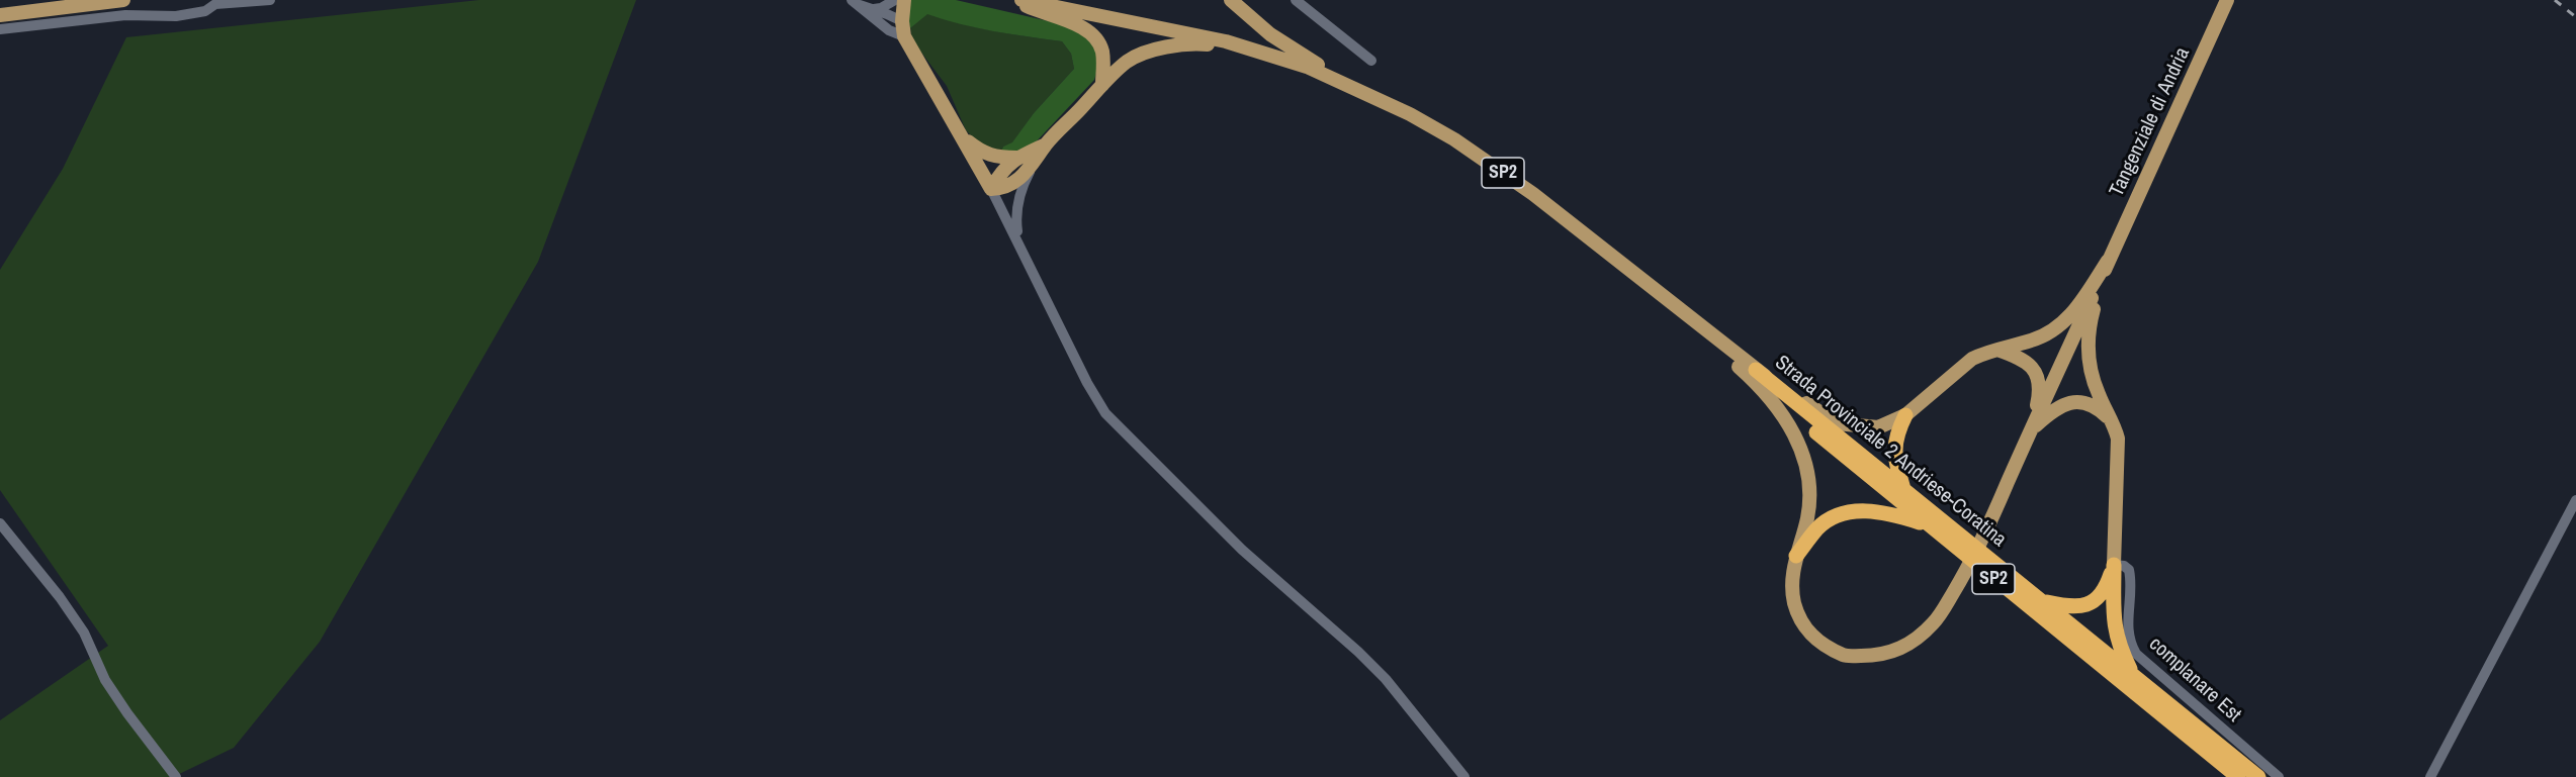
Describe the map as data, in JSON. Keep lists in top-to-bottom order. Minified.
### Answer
{"streets":{"highway":["SP2","Strada Provinciale 2 Andriese-Coratina"],"main road":["Tangenziale di Andria"],"street":["complanare Est"]}}
